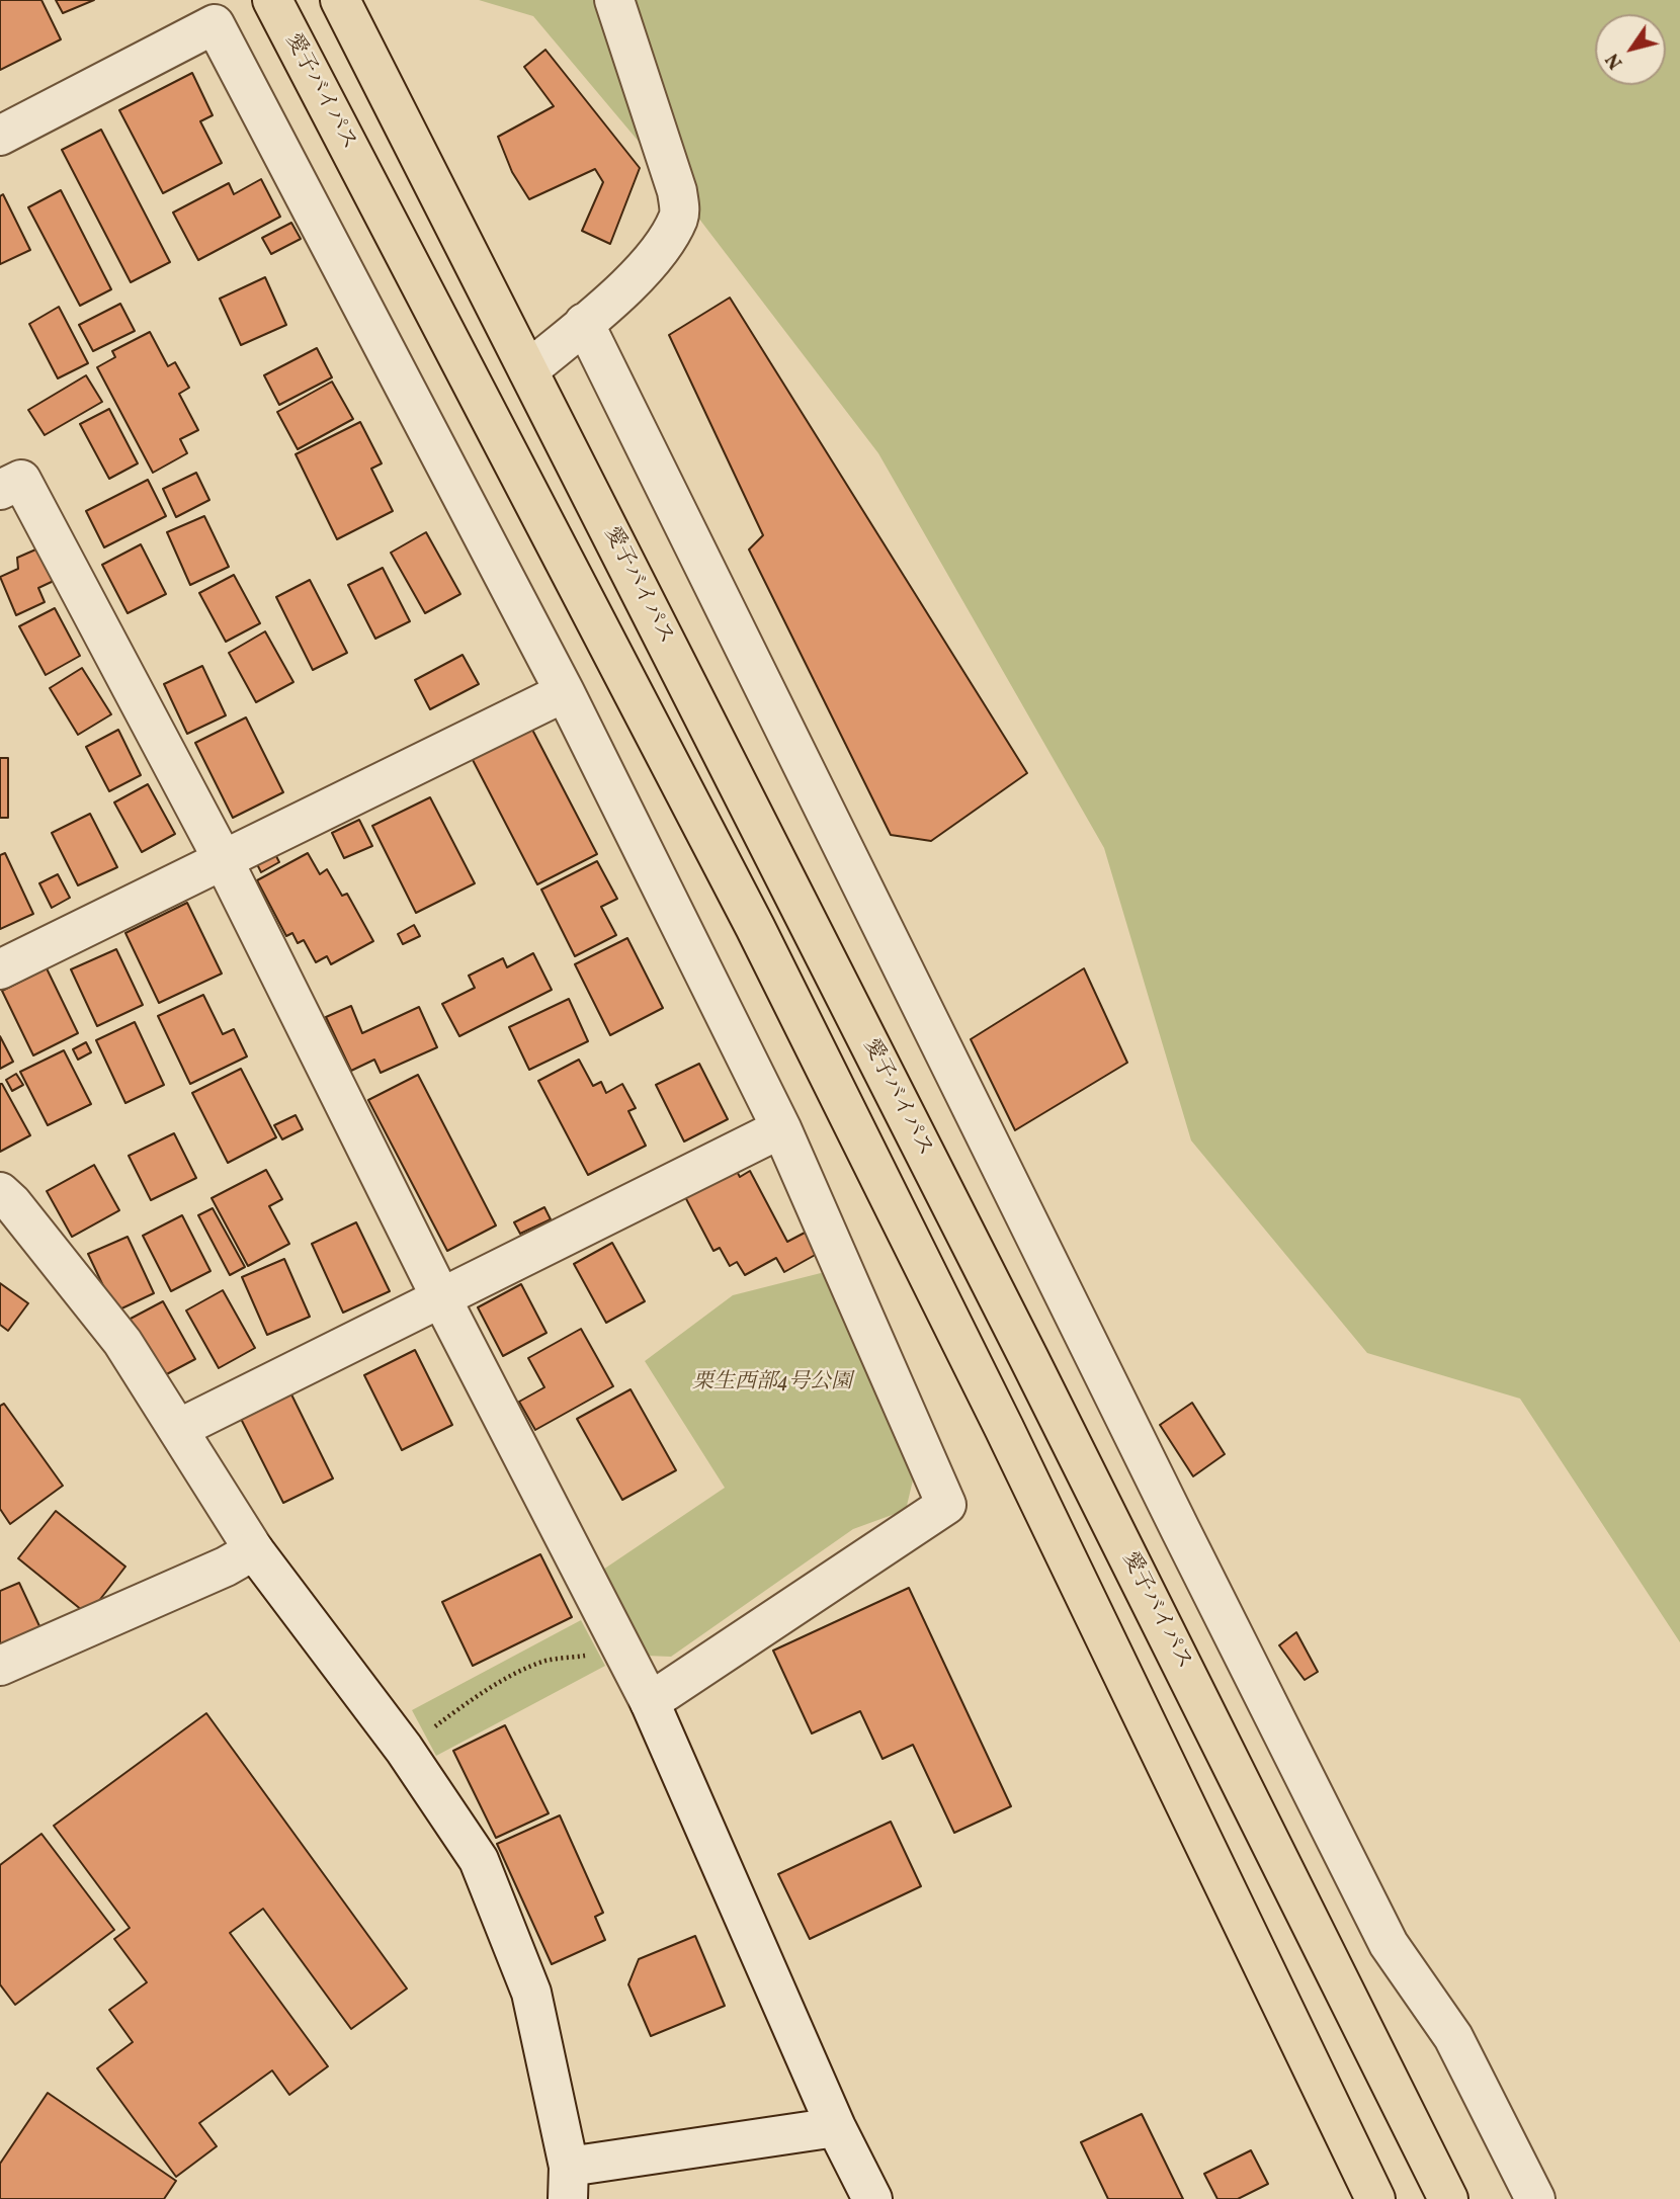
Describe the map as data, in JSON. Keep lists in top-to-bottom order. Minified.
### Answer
{"streets":{"highway":["愛子バイパス"]},"parks":["栗生西部4号公園"],"north":"bottom left"}
